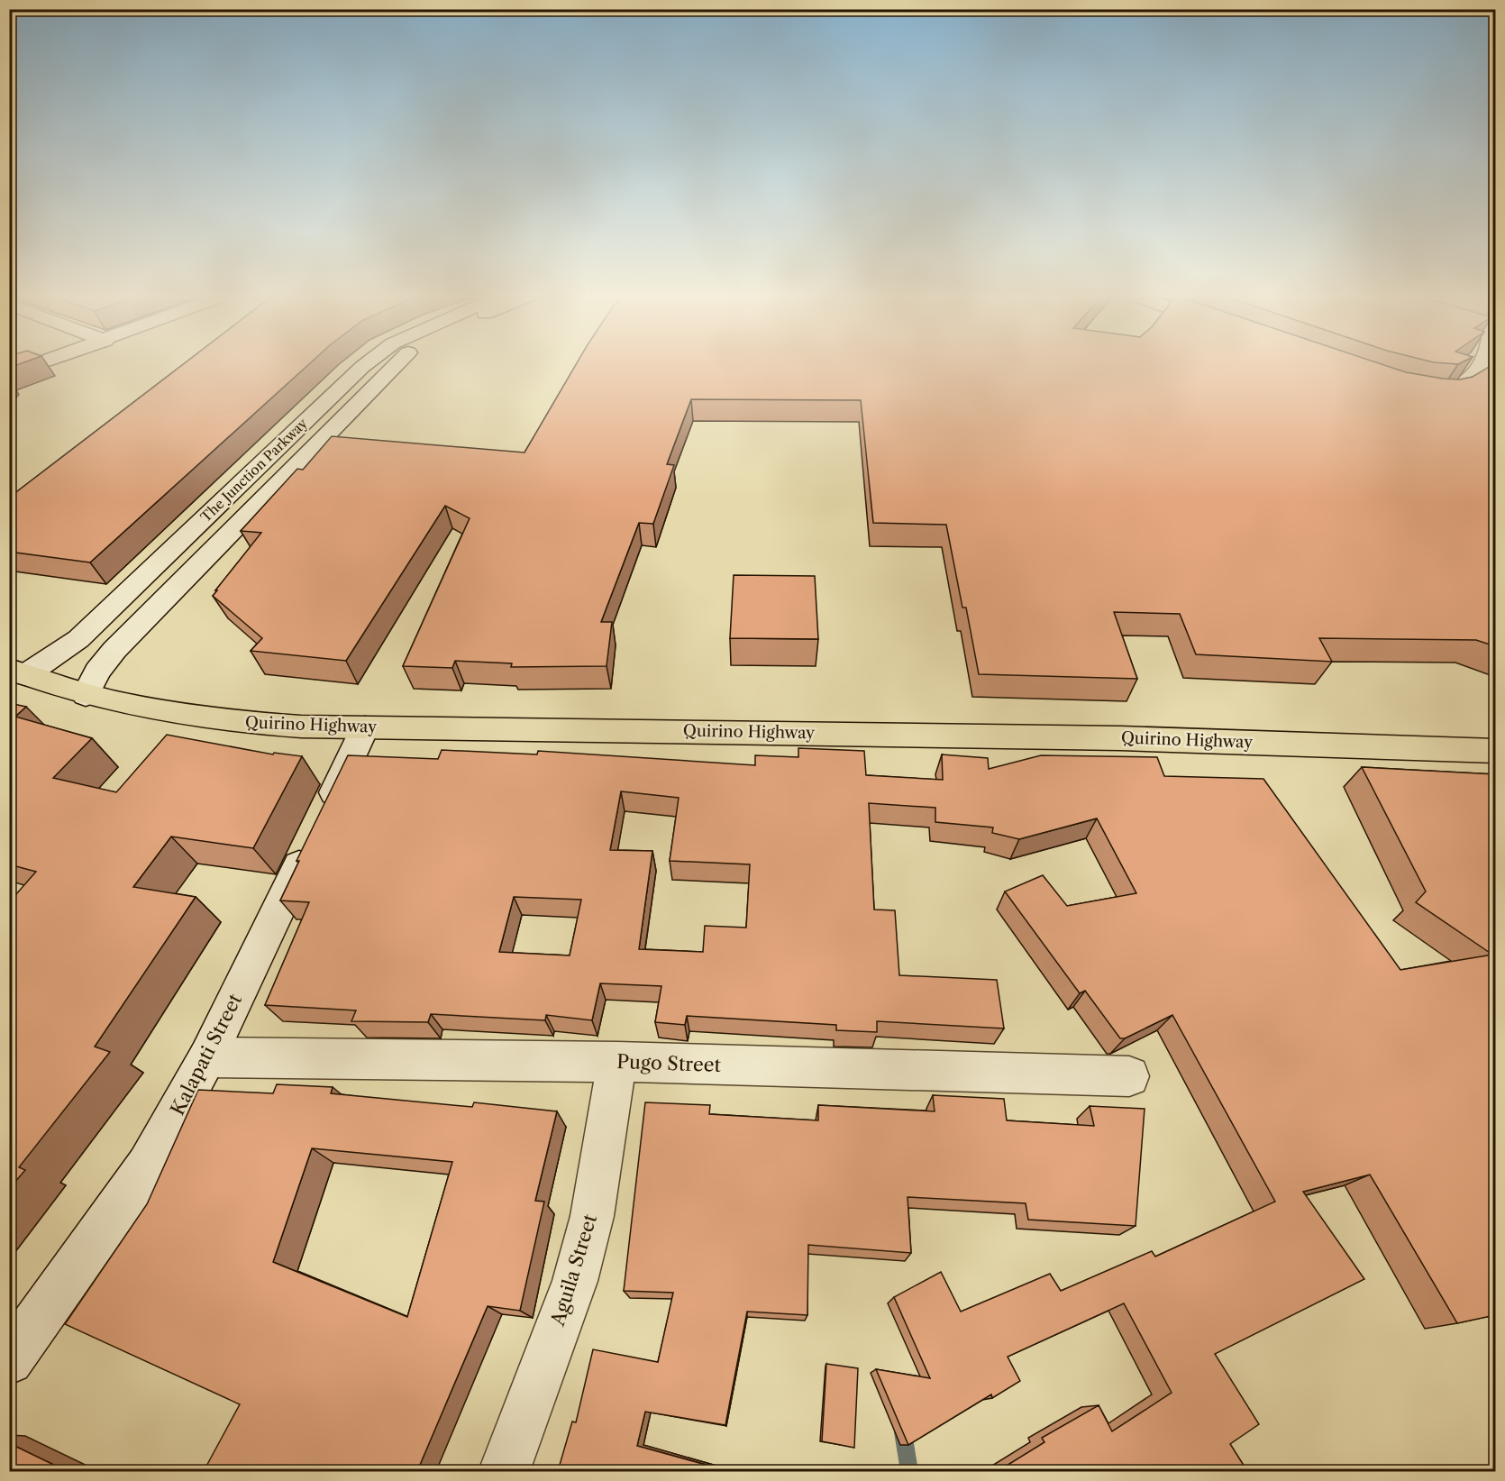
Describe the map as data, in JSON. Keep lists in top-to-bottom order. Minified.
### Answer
{"streets":{"main road":["Quirino Highway"],"street":["The Junction Parkway","Kalapati Street","Pugo Street","Aguila Street"]},"crossings":[["The Junction Parkway","Quirino Highway"],["Quirino Highway","Kalapati Street"],["Kalapati Street","Pugo Street"],["Pugo Street","Aguila Street"]]}
